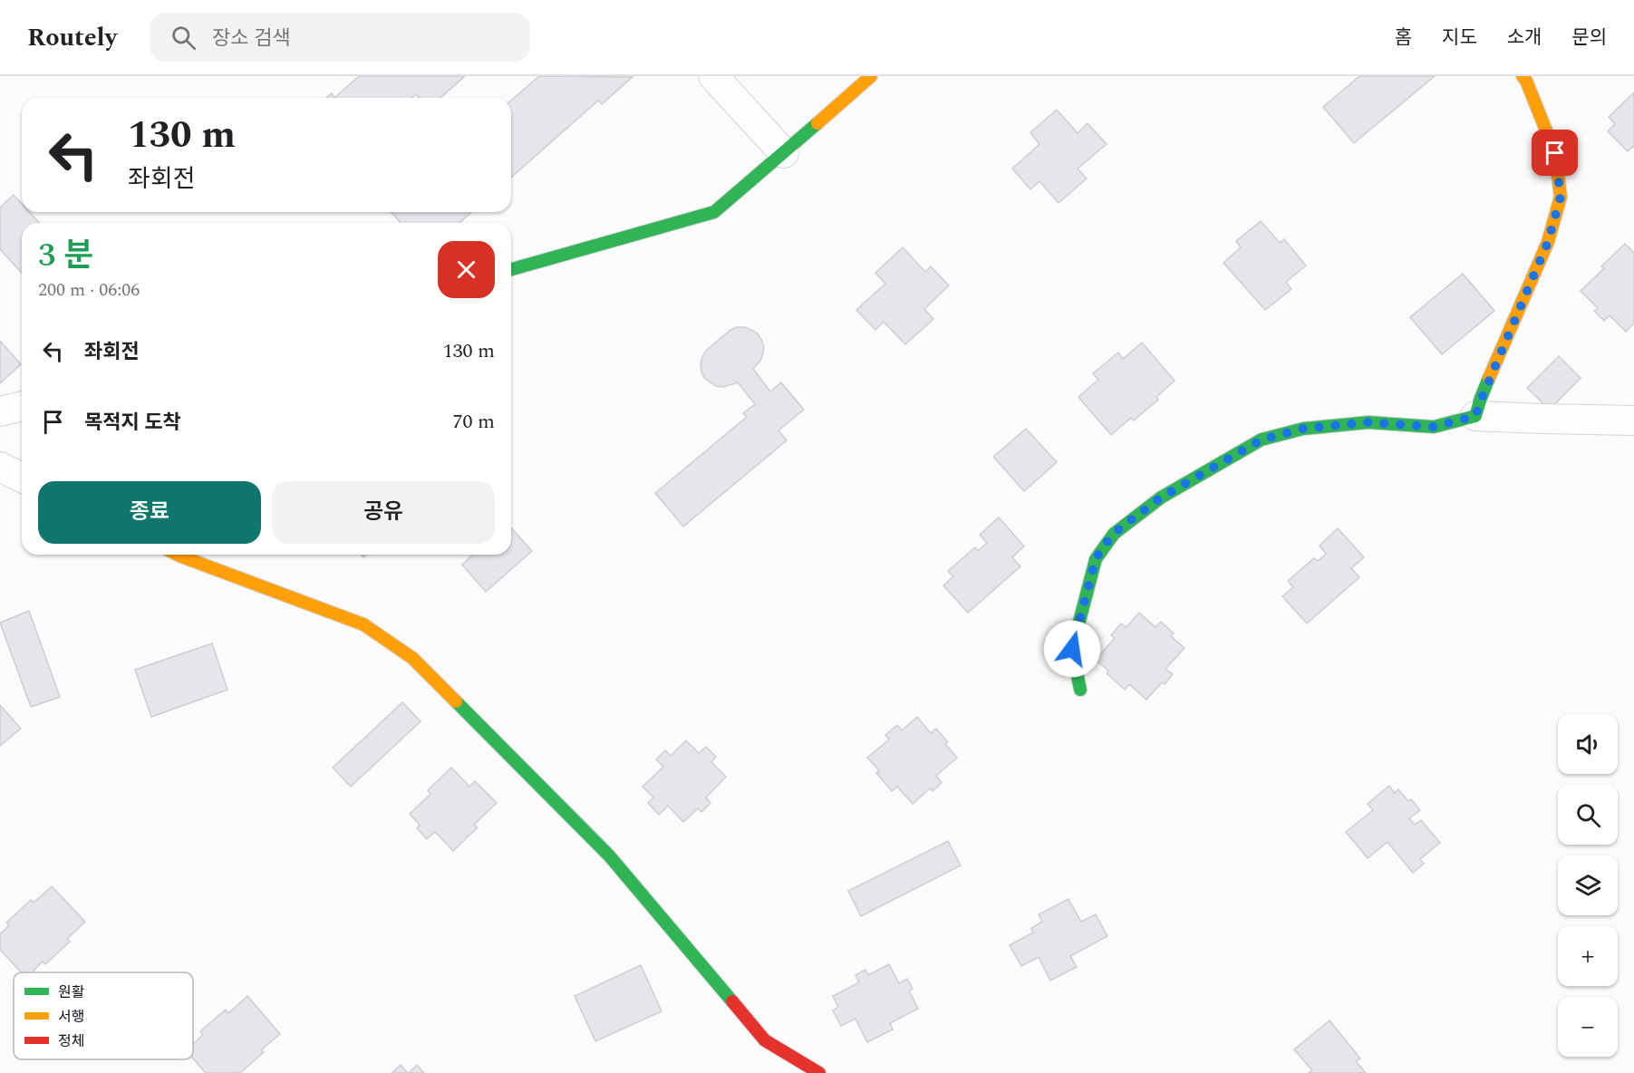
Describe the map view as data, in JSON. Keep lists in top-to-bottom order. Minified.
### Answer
{"legend":["원활","서행","정체"],"page":{"header":"Routely","search":"장소 검색","nav":["홈","지도","소개","문의"],"turn":["130 m","좌회전"],"heading":["3 분","200 m · 06:06"],"list":[{"name":"좌회전","value":"130 m"},{"name":"목적지 도착","value":"70 m"}],"buttons":["종료","공유"],"map_buttons":["+","−"]}}
